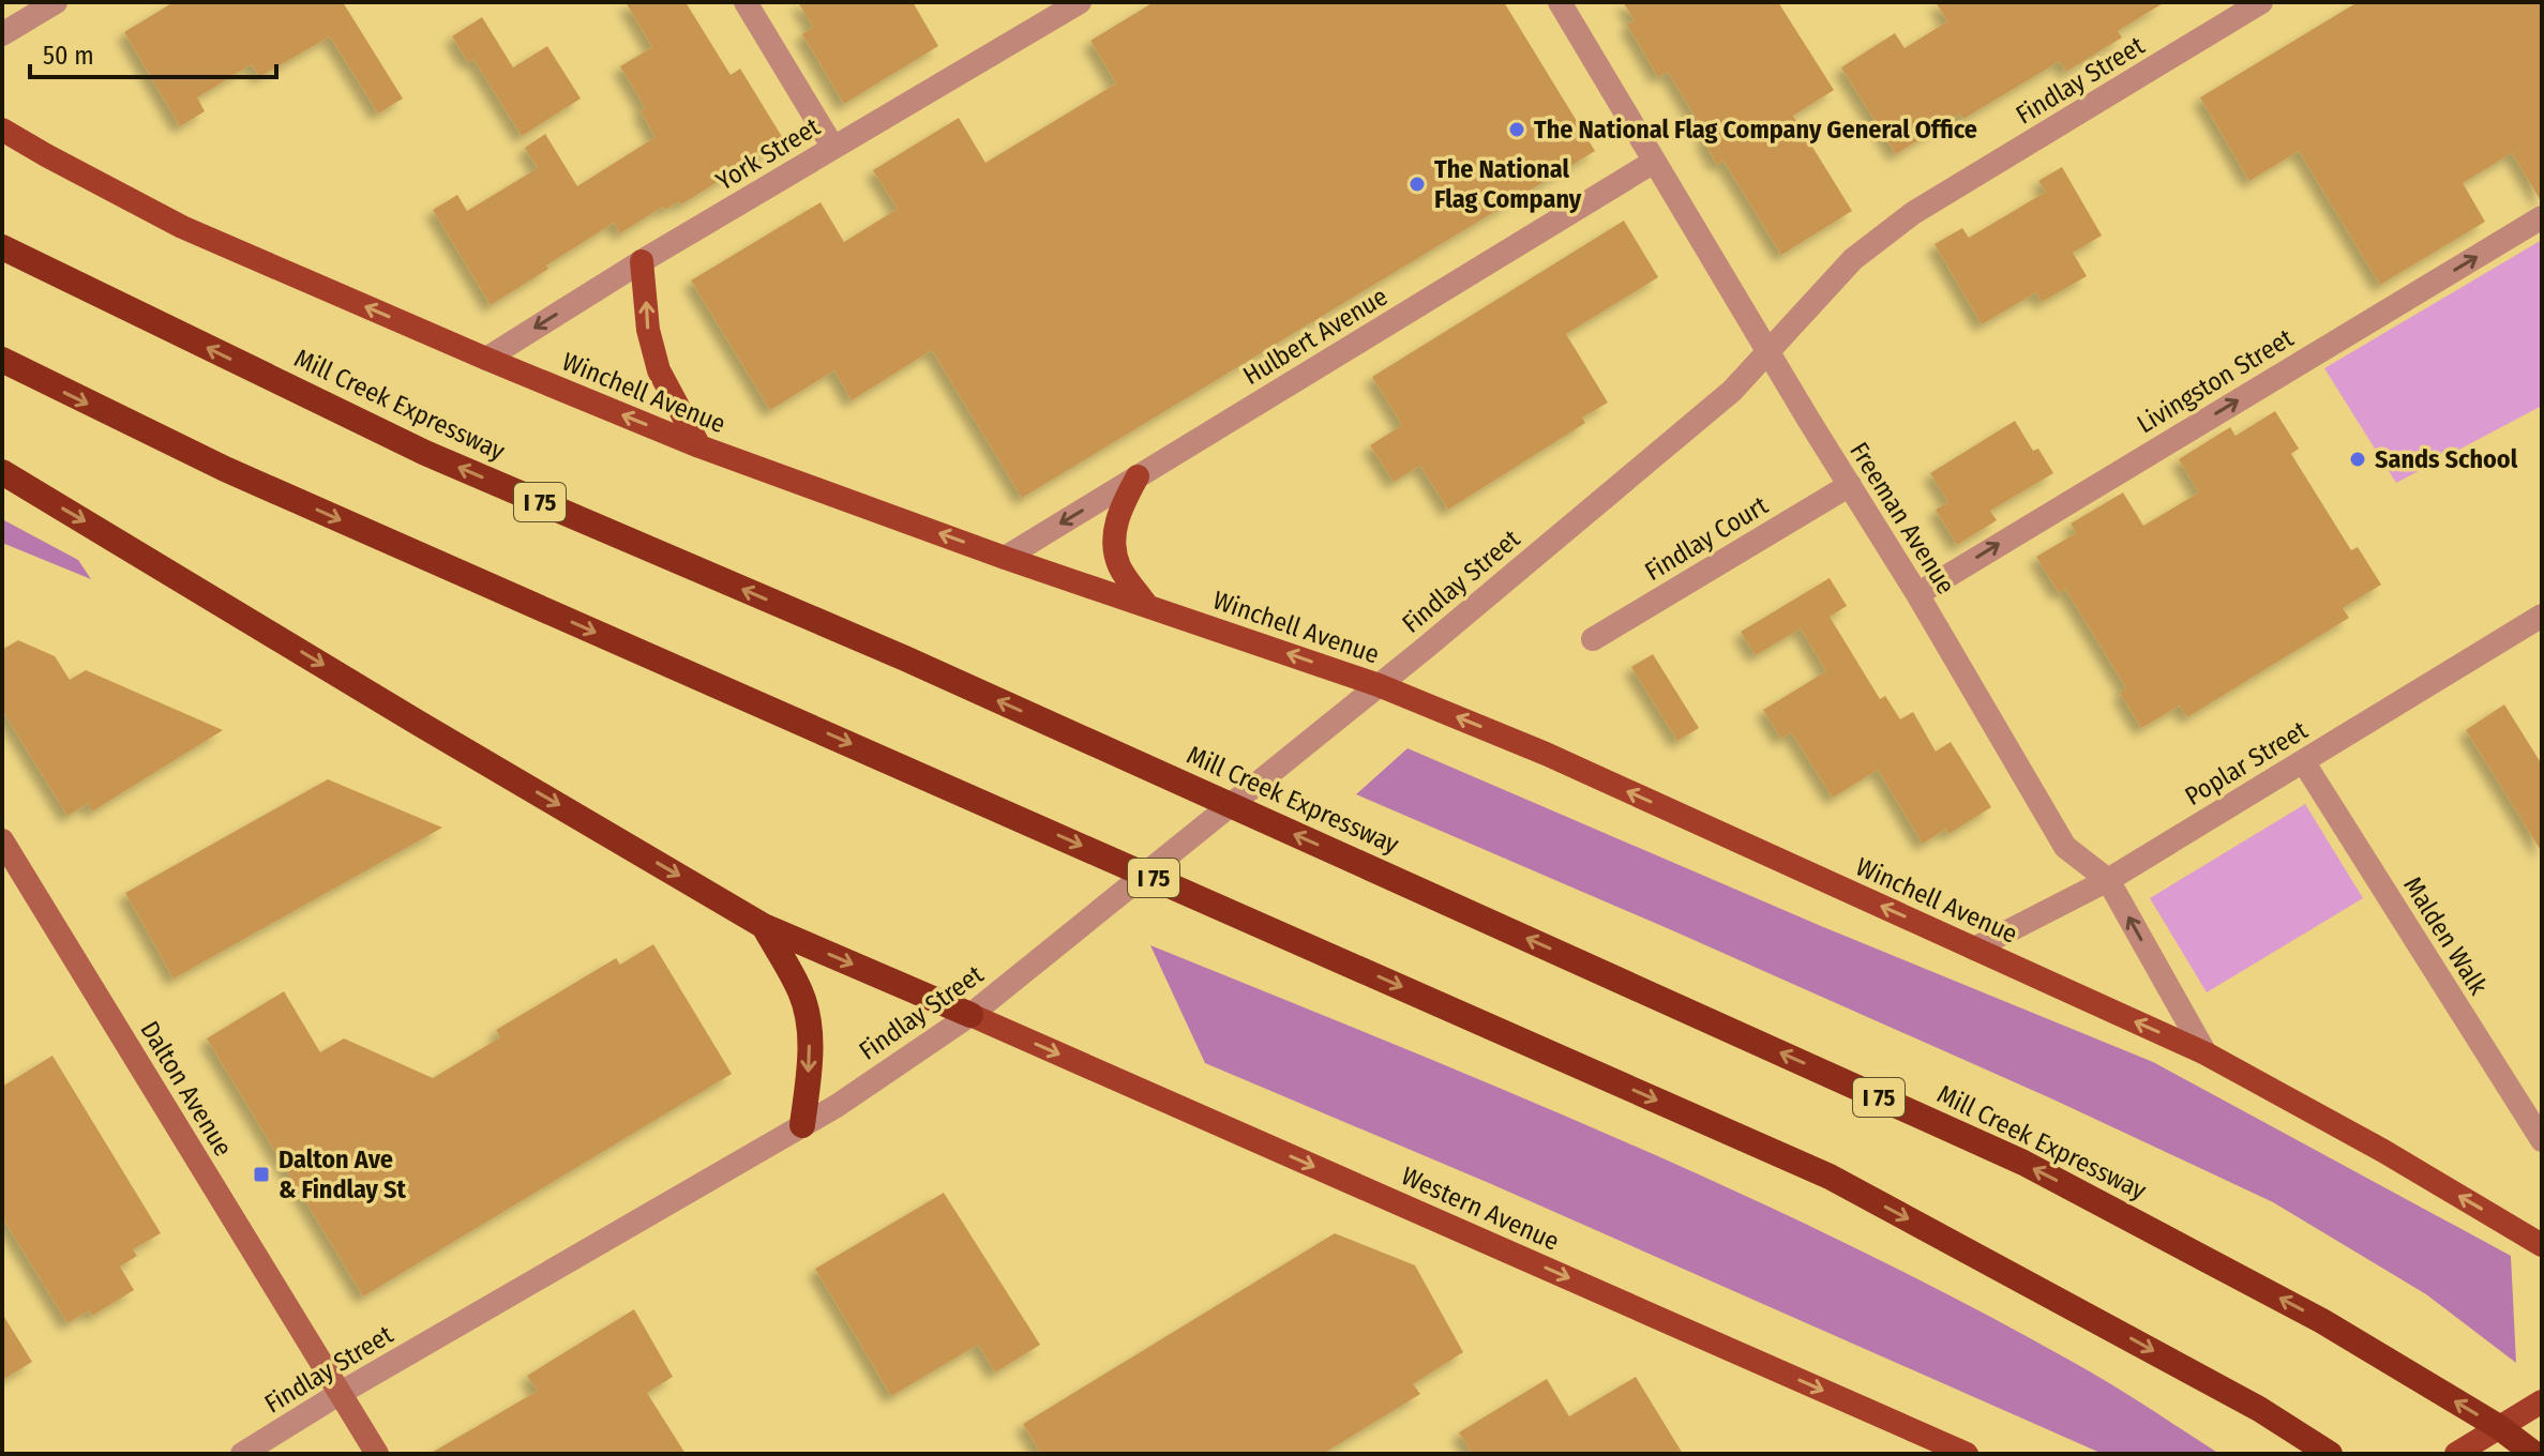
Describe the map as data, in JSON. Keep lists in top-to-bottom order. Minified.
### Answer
{"streets":{"highway":["Mill Creek Expressway","I 75"],"main road":["Winchell Avenue","Dalton Avenue","Western Avenue"],"street":["Findlay Street","York Street","Hulbert Avenue","Livingston Street","Freeman Avenue","Findlay Court","Poplar Street","Malden Walk"]},"crossings":[["Findlay Street","Winchell Avenue"],["Findlay Street","Freeman Avenue"],["Findlay Street","Dalton Avenue"],["Findlay Street","Western Avenue"],["York Street","Winchell Avenue"],["Hulbert Avenue","Winchell Avenue"],["Hulbert Avenue","Freeman Avenue"],["Livingston Street","Freeman Avenue"],["Winchell Avenue","Freeman Avenue"],["Winchell Avenue","Poplar Street"],["Freeman Avenue","Findlay Court"],["Freeman Avenue","Poplar Street"],["Poplar Street","Malden Walk"]],"one_way":["Livingston Street","Winchell Avenue","Western Avenue"],"places":{"other":["The National Flag Company General Office","The National Flag Company","Sands School"],"transit":["Dalton Ave & Findlay St"]},"scale_bar":"50 m"}
